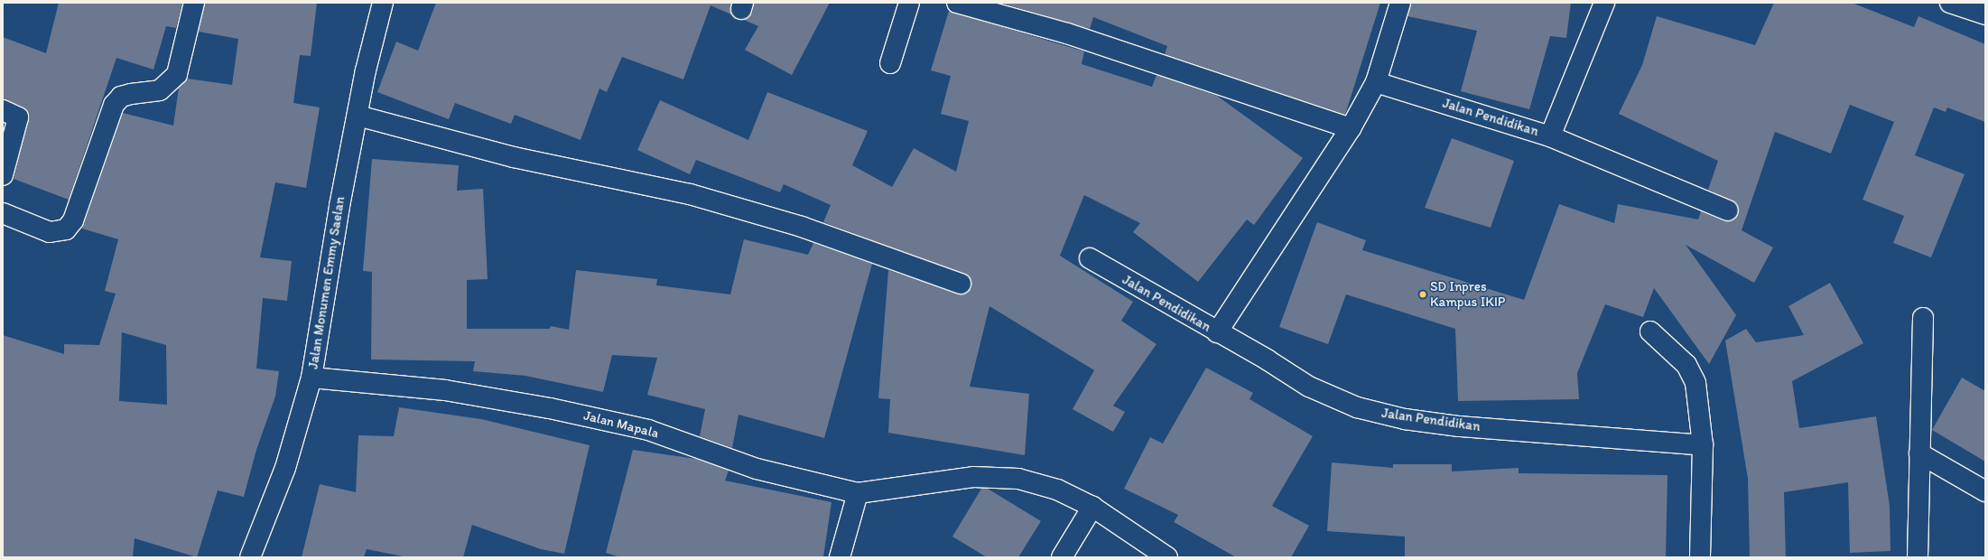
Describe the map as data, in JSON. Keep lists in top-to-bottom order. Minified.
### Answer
{"streets":{"street":["Jalan Pendidikan","Jalan Monumen Emmy Saelan","Jalan Mapala"]},"crossings":[["Jalan Monumen Emmy Saelan","Jalan Mapala"]],"places":["SD Inpres Kampus IKIP"]}
